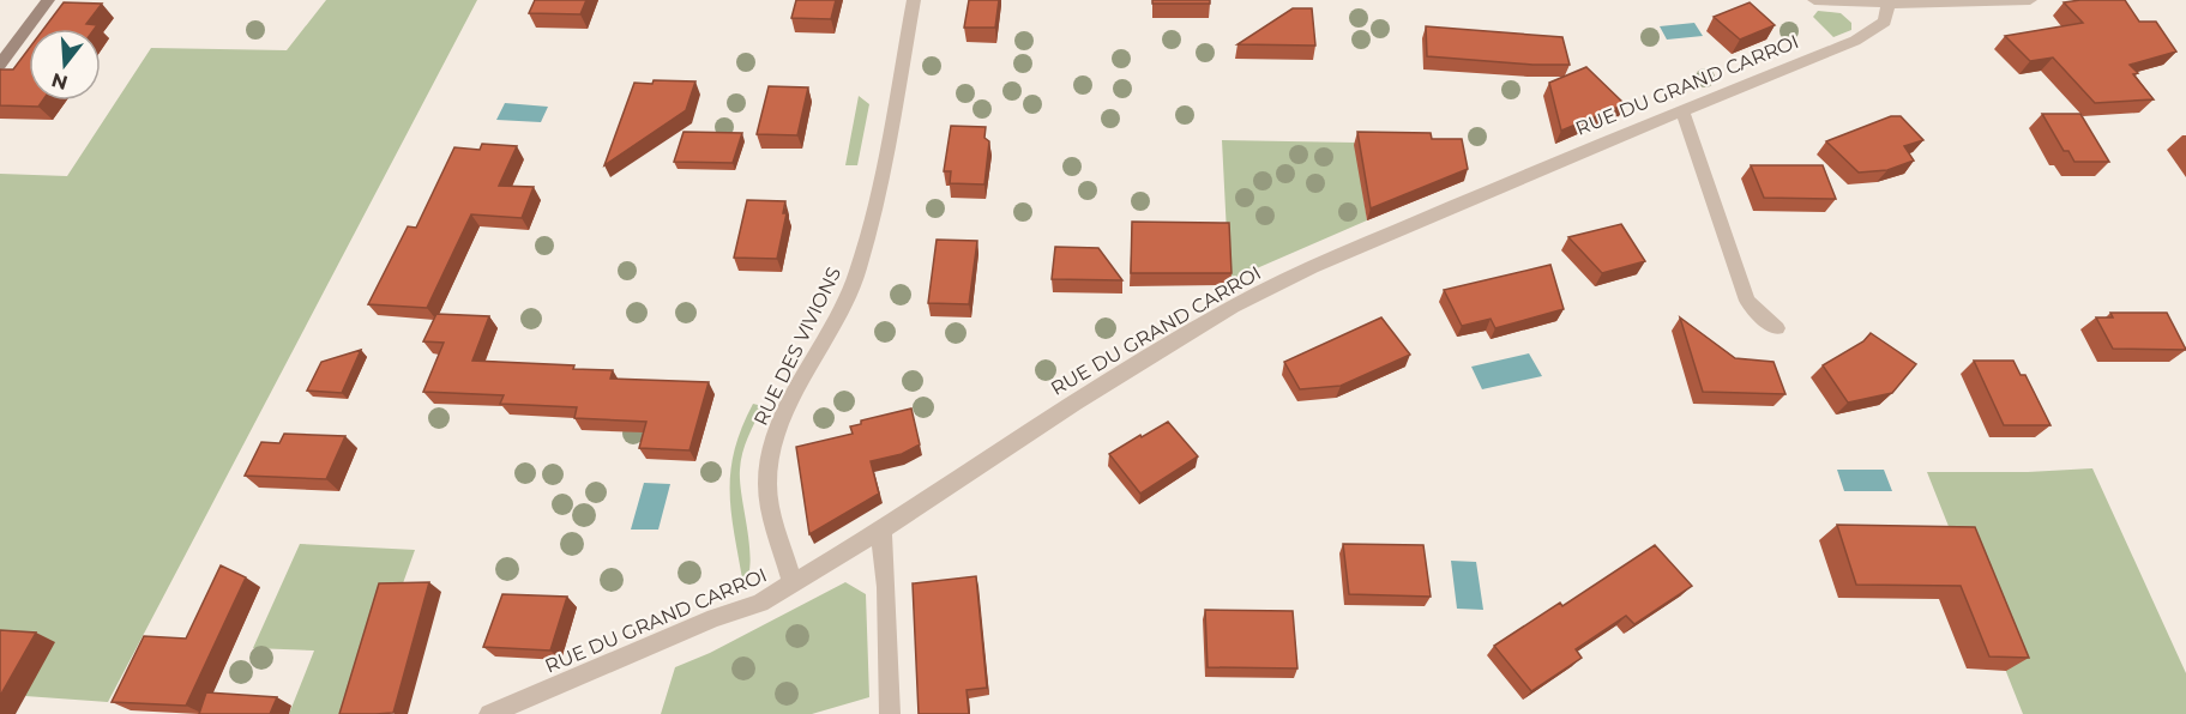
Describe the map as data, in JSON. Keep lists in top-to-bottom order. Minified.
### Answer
{"streets":{"street":["RUE DU GRAND CARROI","RUE DES VIVIONS"]},"crossings":[["RUE DU GRAND CARROI","RUE DES VIVIONS"]],"north":"bottom"}
